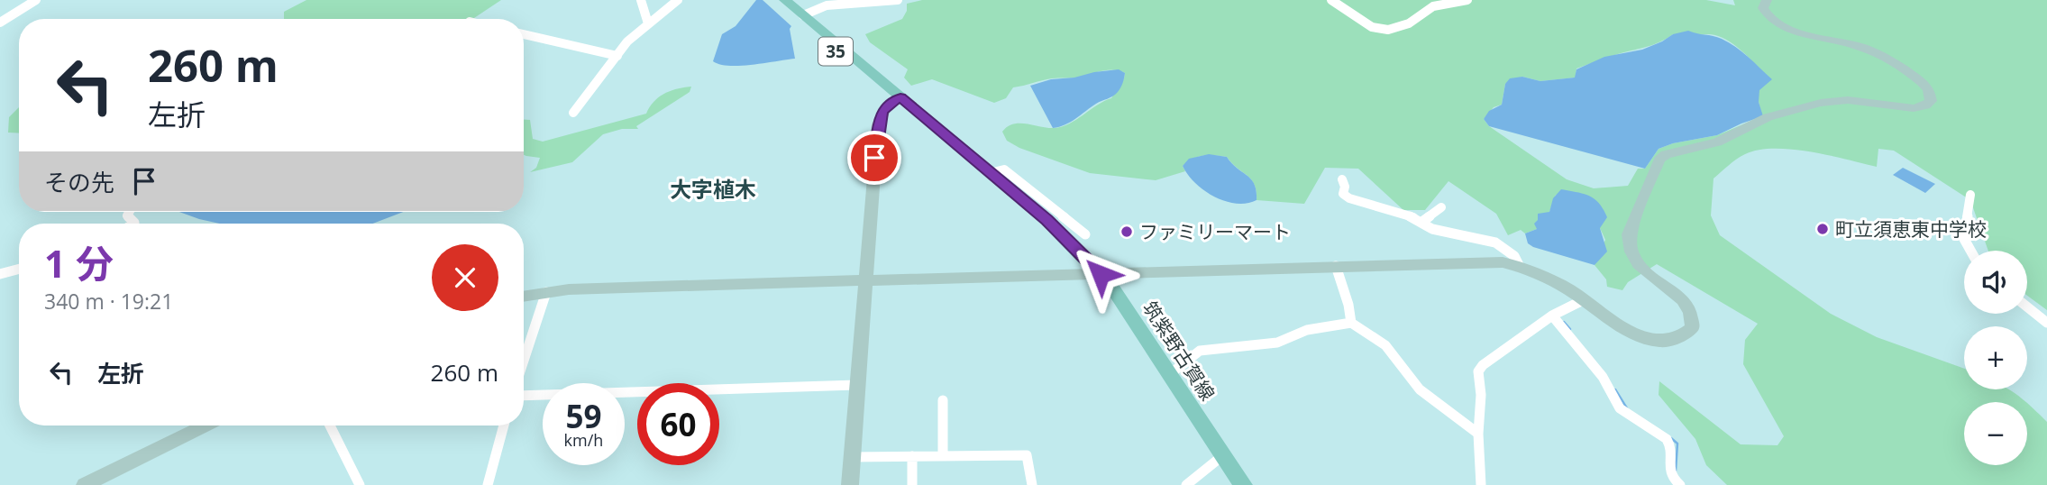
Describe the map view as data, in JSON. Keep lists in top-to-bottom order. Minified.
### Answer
{"streets":{"main road":["35","筑紫野古賀線"]},"districts":["大字植木"],"places":["町立須恵東中学校","ファミリーマート"],"page":{"turn":["260 m","左折"],"then":"その先","heading":["1 分","340 m · 19:21"],"map_buttons":["+","−"],"list":[{"name":"左折","value":"260 m"}],"speed":"59 km/h","limit":"60"}}
